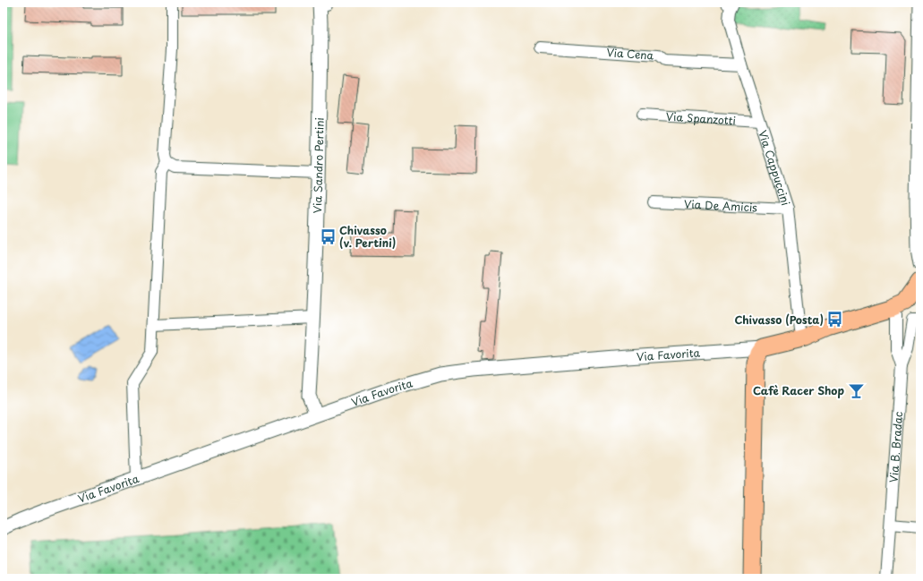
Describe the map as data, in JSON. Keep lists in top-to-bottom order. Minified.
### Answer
{"streets":{"street":["Via Cena","Via Spanzotti","Via Sandro Pertini","Via Cappuccini","Via De Amicis","Via Favorita","Via B. Bradac"]},"crossings":[["Via Cena","Via Cappuccini"],["Via Spanzotti","Via Cappuccini"],["Via Sandro Pertini","Via Favorita"],["Via Cappuccini","Via De Amicis"]],"places":{"bus stop":["Chivasso (v. Pertini)","Chivasso (Posta)"],"bar":["Cafè Racer Shop"]}}
